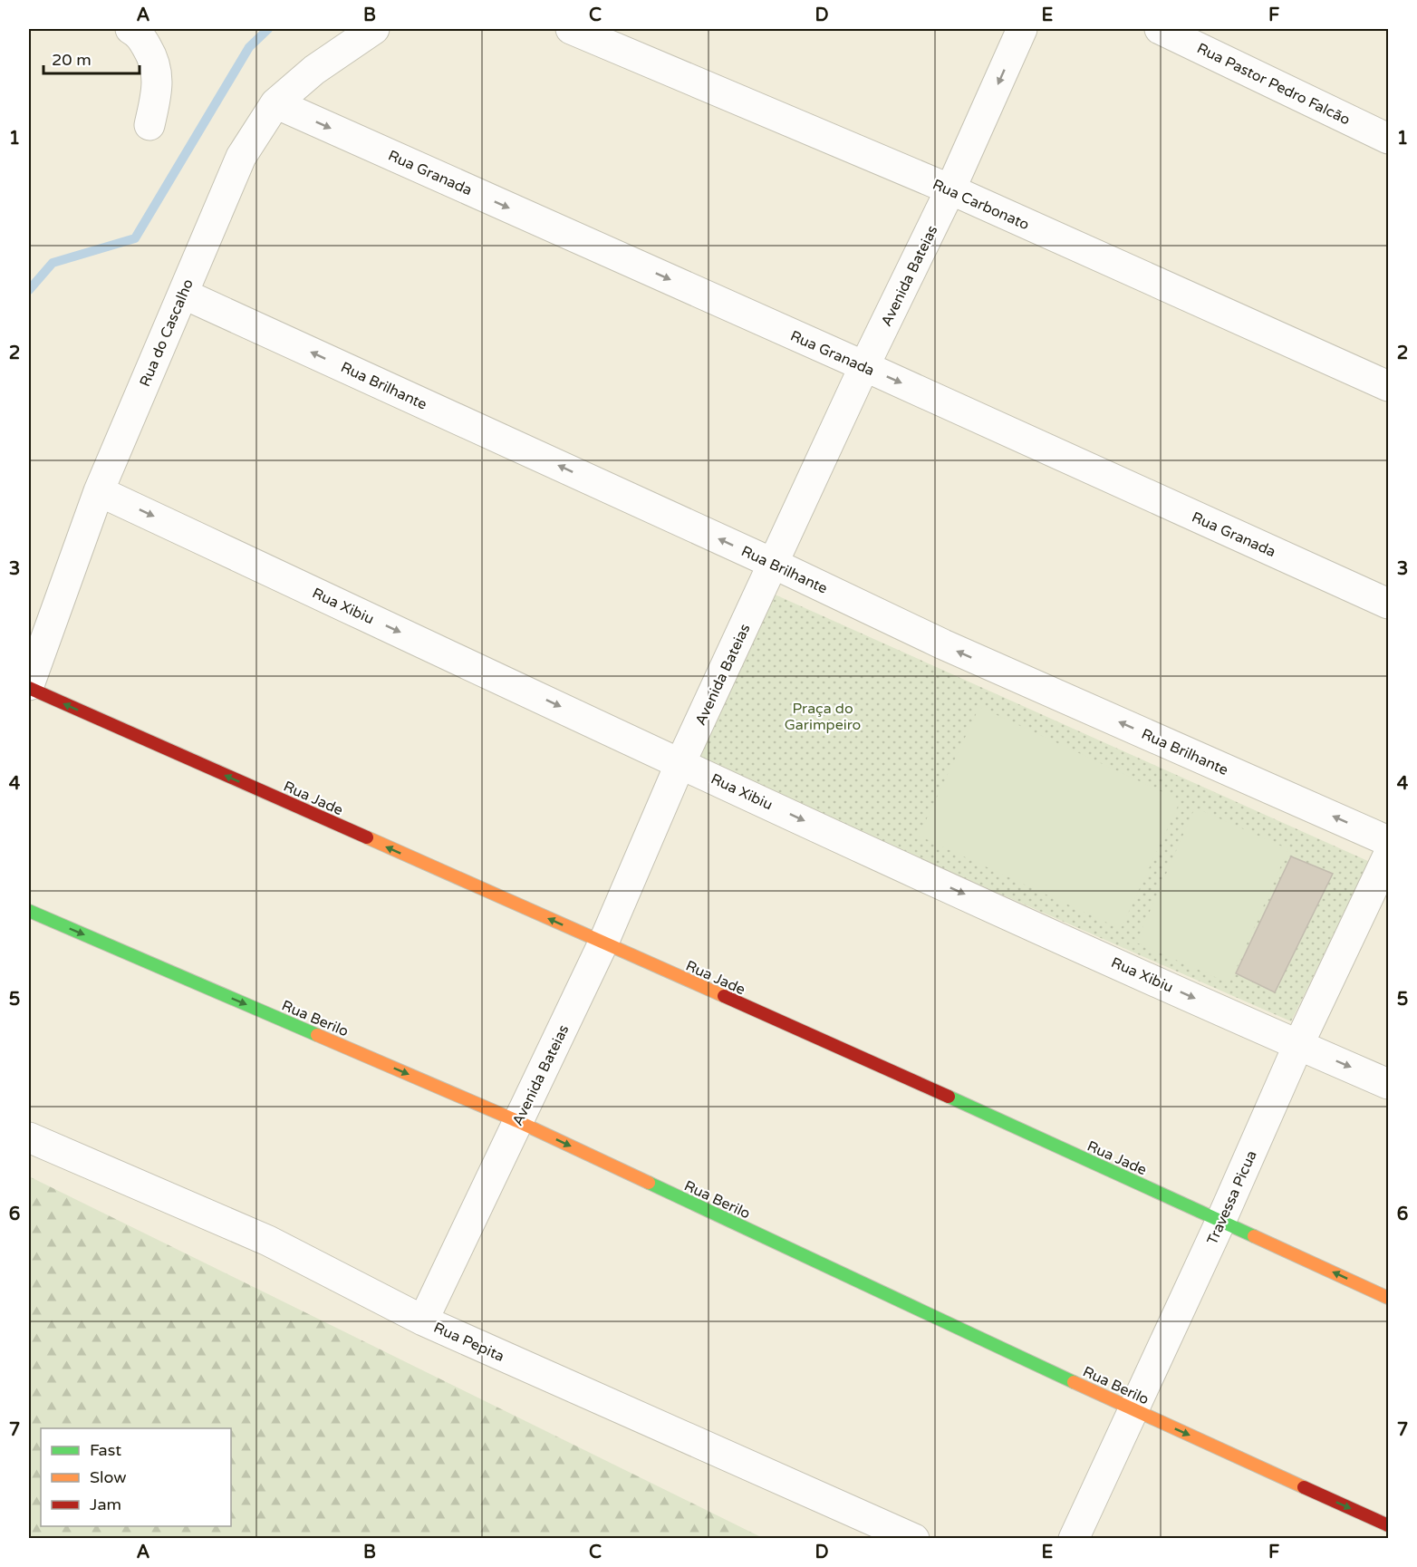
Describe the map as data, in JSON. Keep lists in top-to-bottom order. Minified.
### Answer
{"streets":{"street":["Rua Pastor Pedro Falcão","Rua Granada","Rua Carbonato","Avenida Bateias","Rua do Cascalho","Rua Brilhante","Rua Xibiu","Rua Jade","Rua Berilo","Travessa Picua","Rua Pepita"]},"crossings":[["Rua Granada","Avenida Bateias"],["Rua Granada","Rua do Cascalho"],["Rua Carbonato","Avenida Bateias"],["Avenida Bateias","Rua Brilhante"],["Avenida Bateias","Rua Xibiu"],["Avenida Bateias","Rua Jade"],["Avenida Bateias","Rua Berilo"],["Avenida Bateias","Rua Pepita"],["Rua do Cascalho","Rua Brilhante"],["Rua do Cascalho","Rua Xibiu"],["Rua do Cascalho","Rua Jade"],["Rua Xibiu","Travessa Picua"],["Rua Jade","Travessa Picua"],["Rua Berilo","Travessa Picua"]],"one_way":["Rua Granada","Rua Brilhante","Rua Xibiu","Rua Jade","Rua Berilo"],"parks":["Praça do Garimpeiro"],"legend":["Fast","Slow","Jam"],"scale_bar":"20 m","grid":{"columns":["A","B","C","D","E","F"],"rows":["1","2","3","4","5","6","7"]}}
